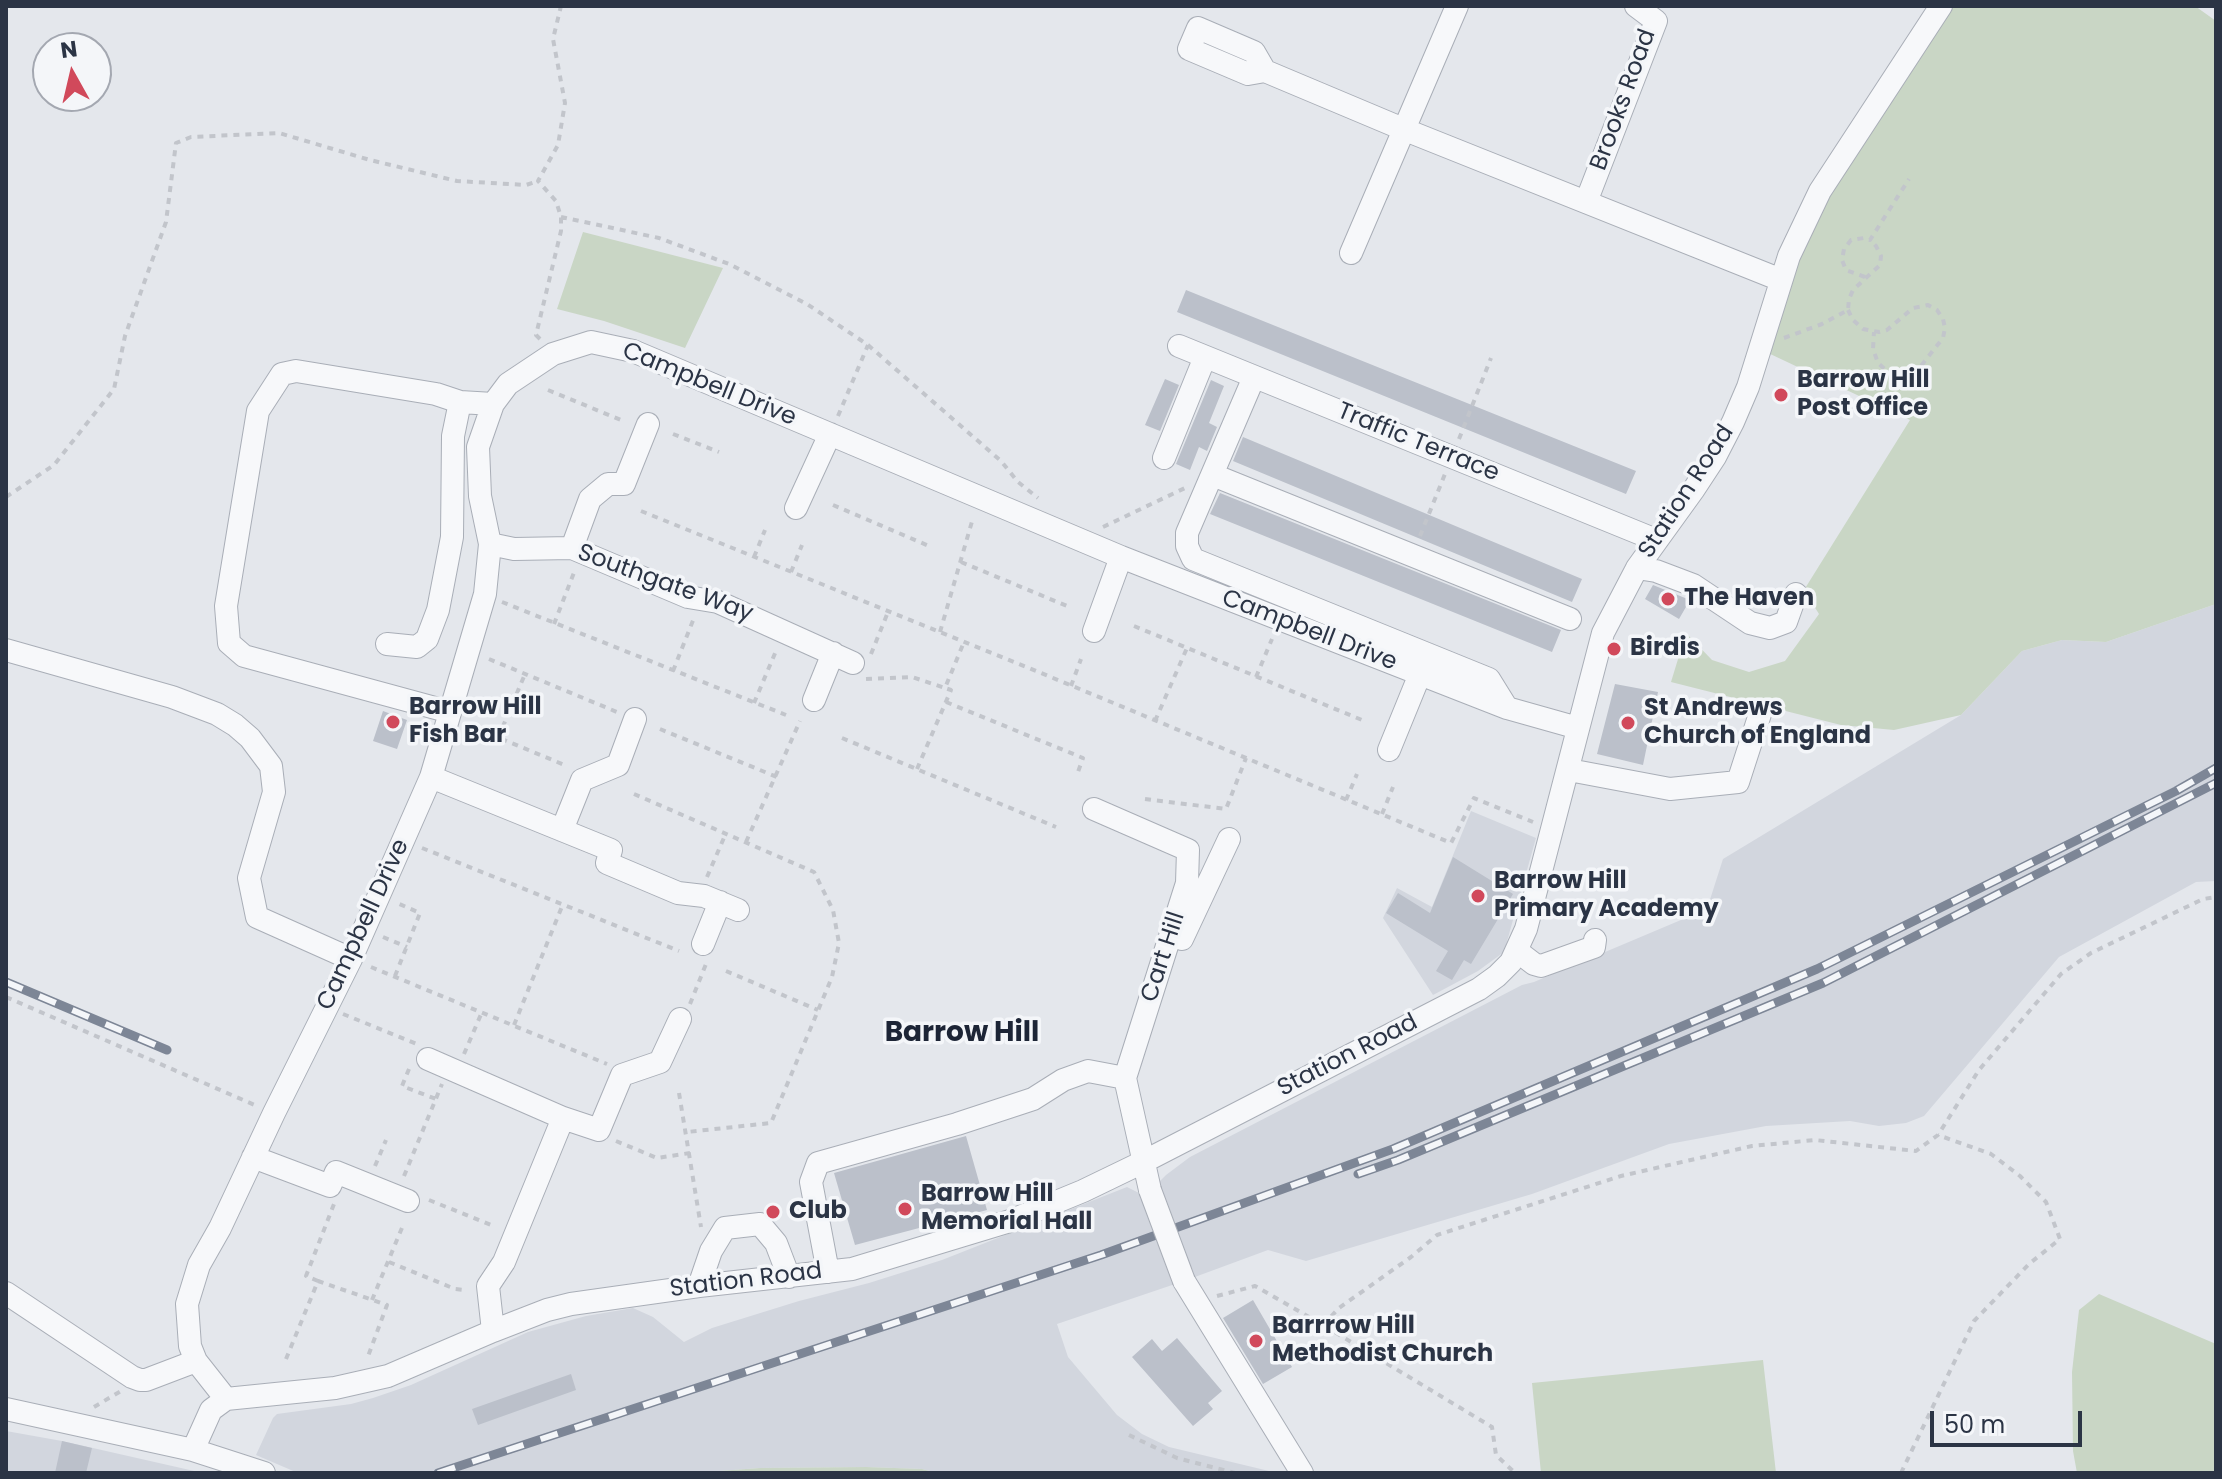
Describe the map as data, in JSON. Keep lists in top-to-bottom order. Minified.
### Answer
{"streets":{"street":["Brooks Road","Campbell Drive","Traffic Terrace","Station Road","Southgate Way","Cart Hill"]},"crossings":[["Brooks Road","Station Road"],["Campbell Drive","Station Road"],["Campbell Drive","Southgate Way"],["Traffic Terrace","Station Road"],["Station Road","Cart Hill"]],"districts":["Barrow Hill"],"places":["Barrow Hill Post Office","The Haven","Birdis","Barrow Hill Fish Bar","St Andrews Church of England","Barrow Hill Primary Academy","Barrow Hill Memorial Hall","Club","Barrrow Hill Methodist Church"],"scale_bar":"50 m","north":"top"}
